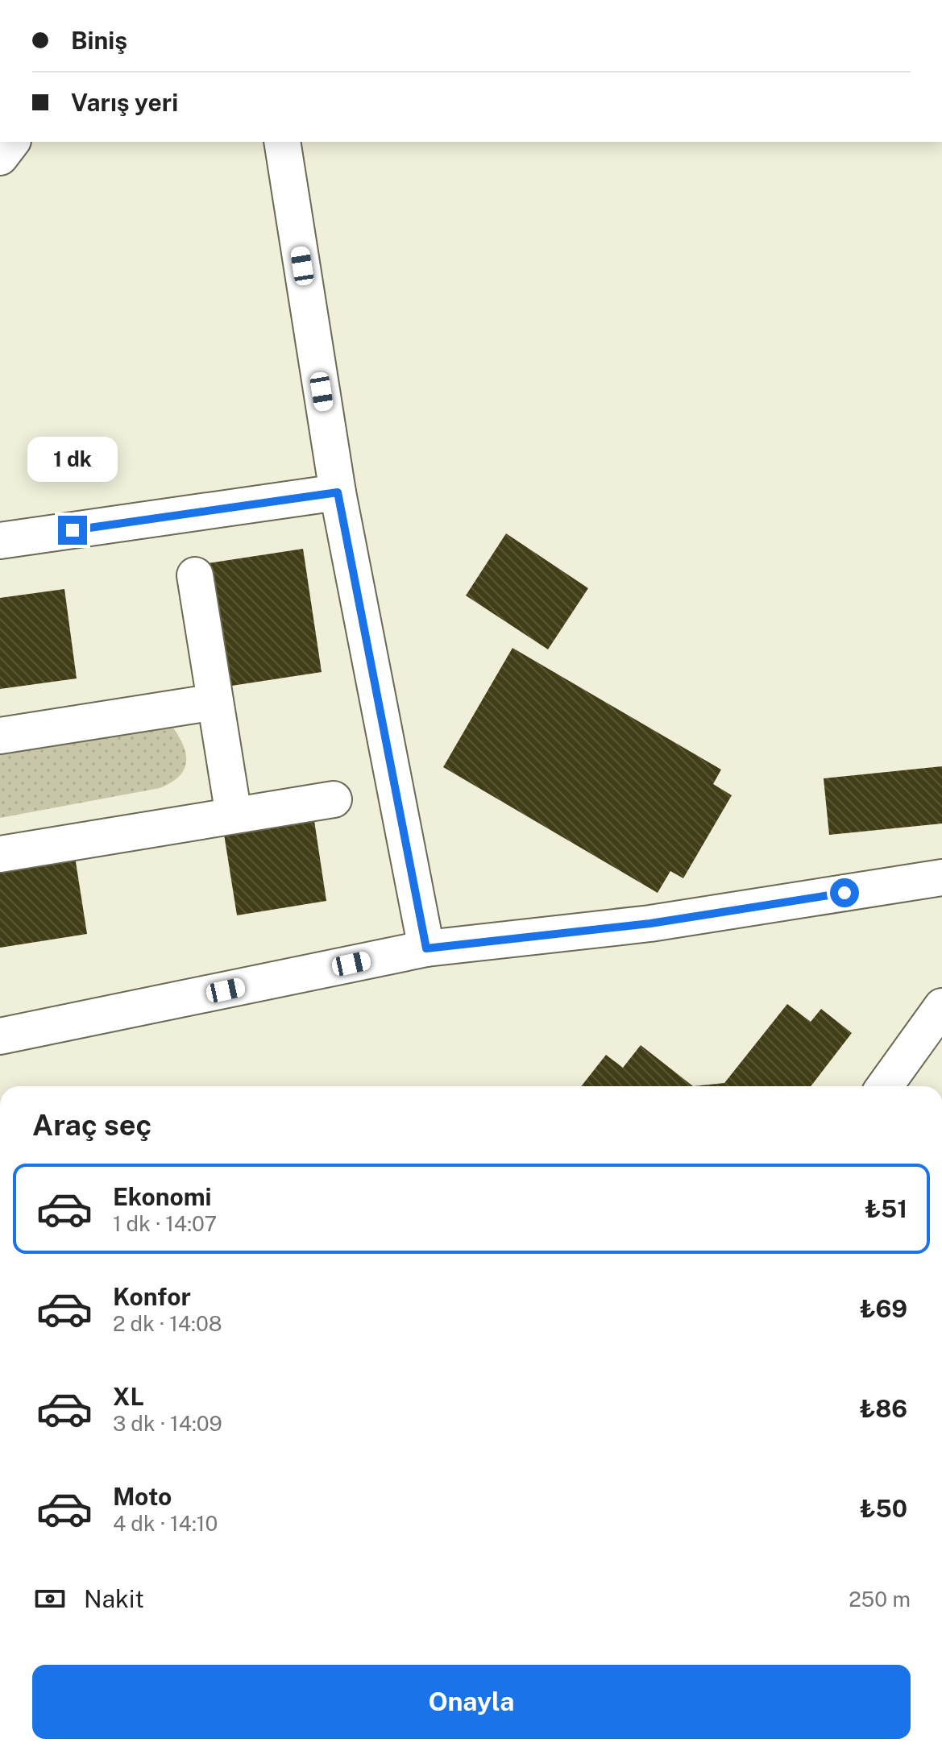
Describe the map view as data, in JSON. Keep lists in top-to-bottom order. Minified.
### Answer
{"page":{"banner":["Biniş","Varış yeri"],"bubble":"1 dk","heading":"Araç seç","list":[{"name":"Ekonomi","note":"1 dk · 14:07","value":"₺51"},{"name":"Konfor","note":"2 dk · 14:08","value":"₺69"},{"name":"XL","note":"3 dk · 14:09","value":"₺86"},{"name":"Moto","note":"4 dk · 14:10","value":"₺50"}],"pay":["Nakit","250 m"],"buttons":"Onayla"}}
